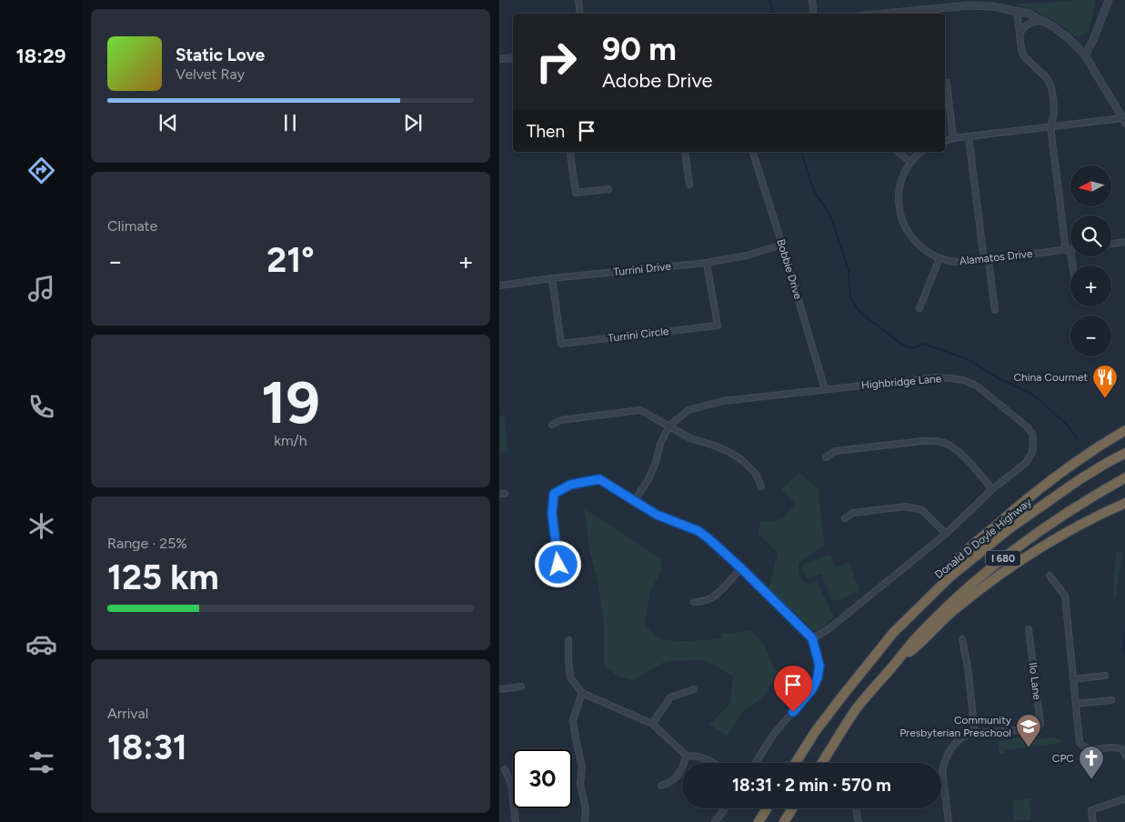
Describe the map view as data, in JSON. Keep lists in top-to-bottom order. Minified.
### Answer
{"streets":{"highway":["Donald D Doyle Highway","I 680"],"street":["Alamatos Drive","Turrini Drive","Bobbie Drive","Turrini Circle","Highbridge Lane","Ilo Lane"]},"crossings":[["Turrini Drive","Bobbie Drive"],["Turrini Drive","Turrini Circle"],["Bobbie Drive","Highbridge Lane"]],"places":{"restaurant":["China Courmet"],"school or university":["Community Presbyterian Preschool"],"church":["CPC"]},"north":"left","page":{"tabs":"18:29","turn":["90 m","Adobe Drive"],"song":["Static Love","Velvet Ray"],"then":"Then","map_buttons":["+","−"],"tile":["Climate",["19","km/h"],["Range · 25%","125 km"],["Arrival","18:31"]],"heat":["−","21°","+"],"limit":"30","trip":"18:31 · 2 min · 570 m"}}
